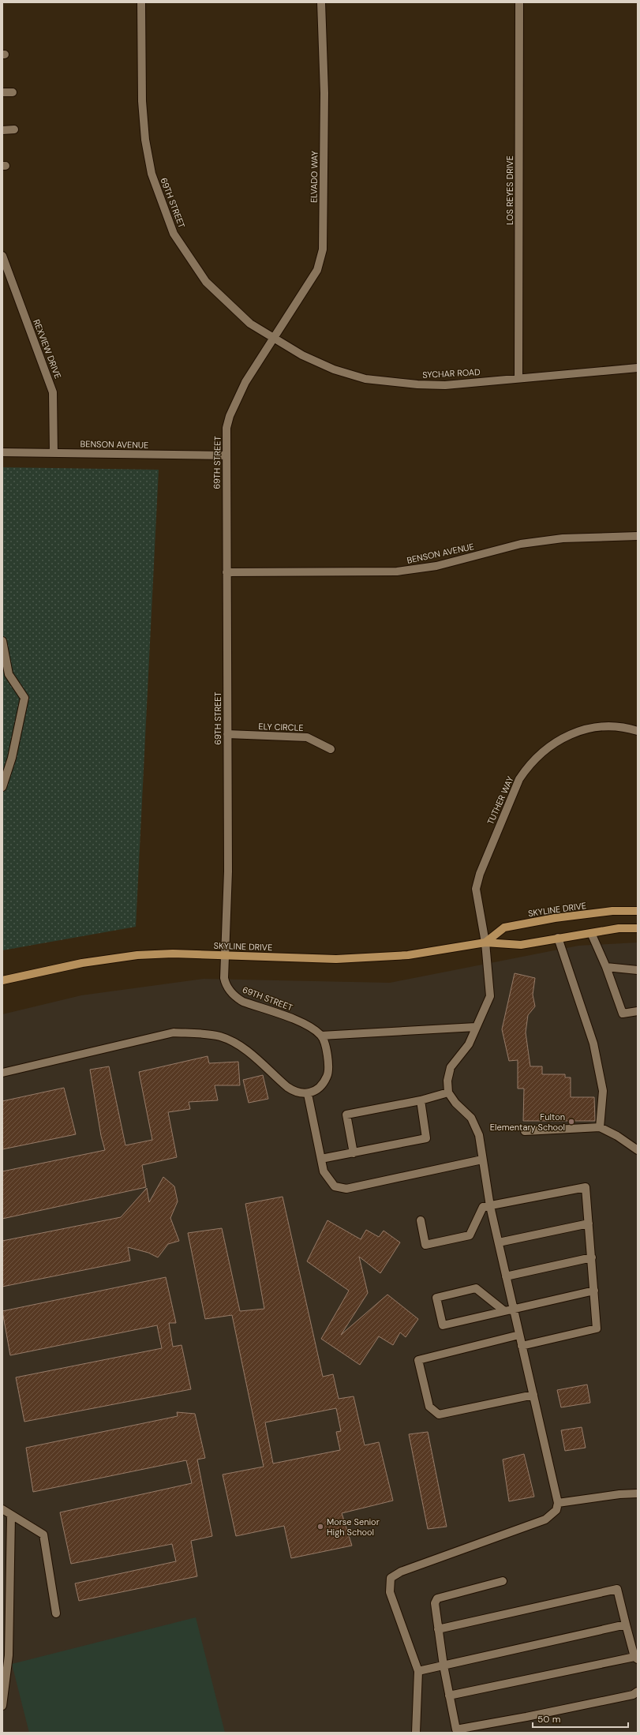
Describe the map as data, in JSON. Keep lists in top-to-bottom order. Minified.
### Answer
{"streets":{"main road":["SKYLINE DRIVE"],"street":["ELVADO WAY","LOS REYES DRIVE","69TH STREET","REXVIEW DRIVE","SYCHAR ROAD","BENSON AVENUE","ELY CIRCLE","TUTHER WAY"]},"crossings":[["ELVADO WAY","69TH STREET"],["ELVADO WAY","SYCHAR ROAD"],["LOS REYES DRIVE","SYCHAR ROAD"],["69TH STREET","SYCHAR ROAD"],["69TH STREET","BENSON AVENUE"],["69TH STREET","ELY CIRCLE"],["69TH STREET","SKYLINE DRIVE"],["REXVIEW DRIVE","BENSON AVENUE"],["TUTHER WAY","SKYLINE DRIVE"]],"places":["Fulton Elementary School","Morse Senior High School"],"scale_bar":"50 m"}
